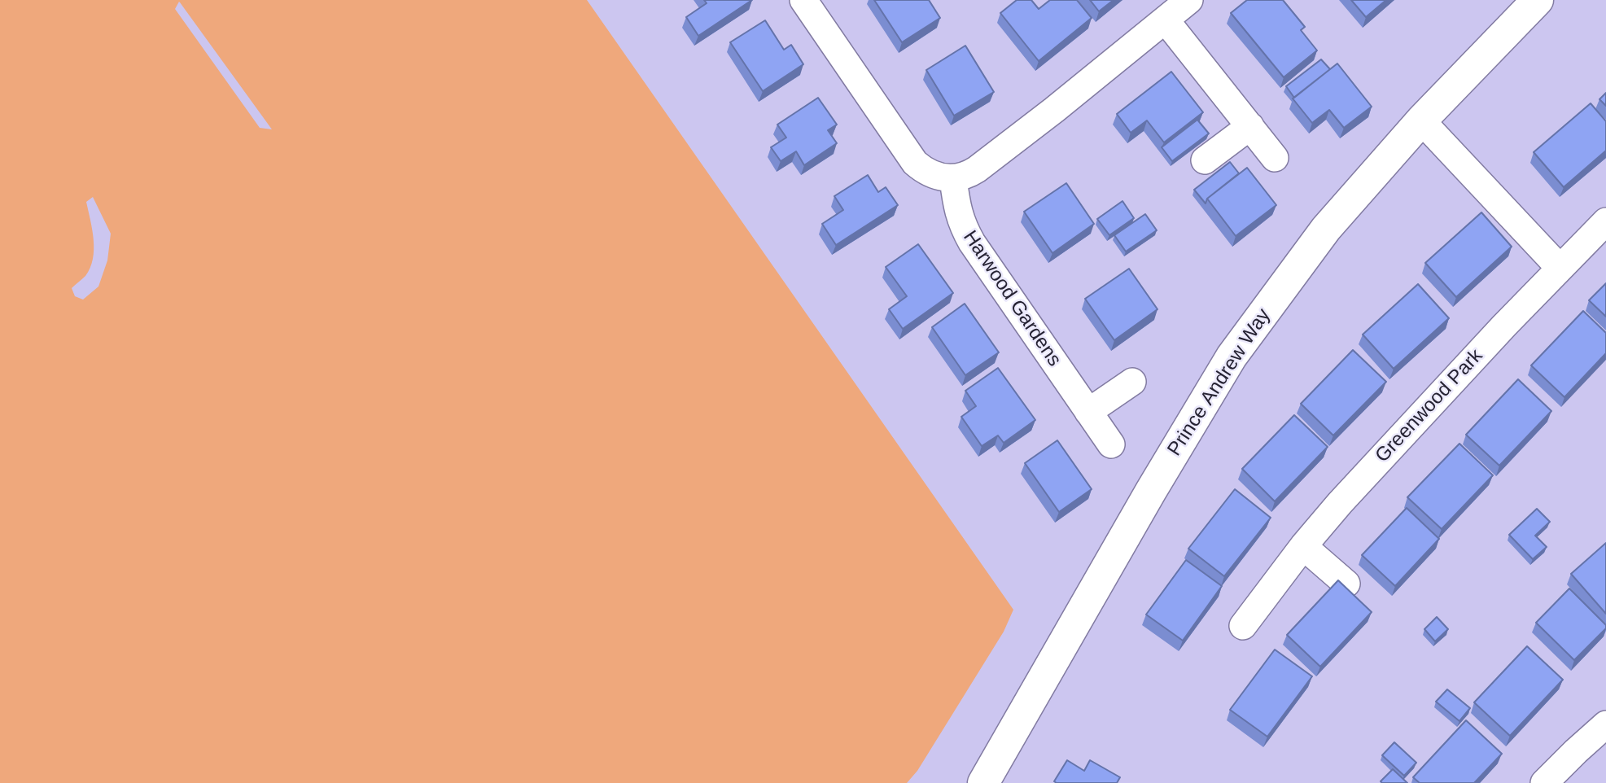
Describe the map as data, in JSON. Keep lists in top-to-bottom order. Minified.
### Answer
{"streets":{"street":["Harwood Gardens","Prince Andrew Way","Greenwood Park"]}}
